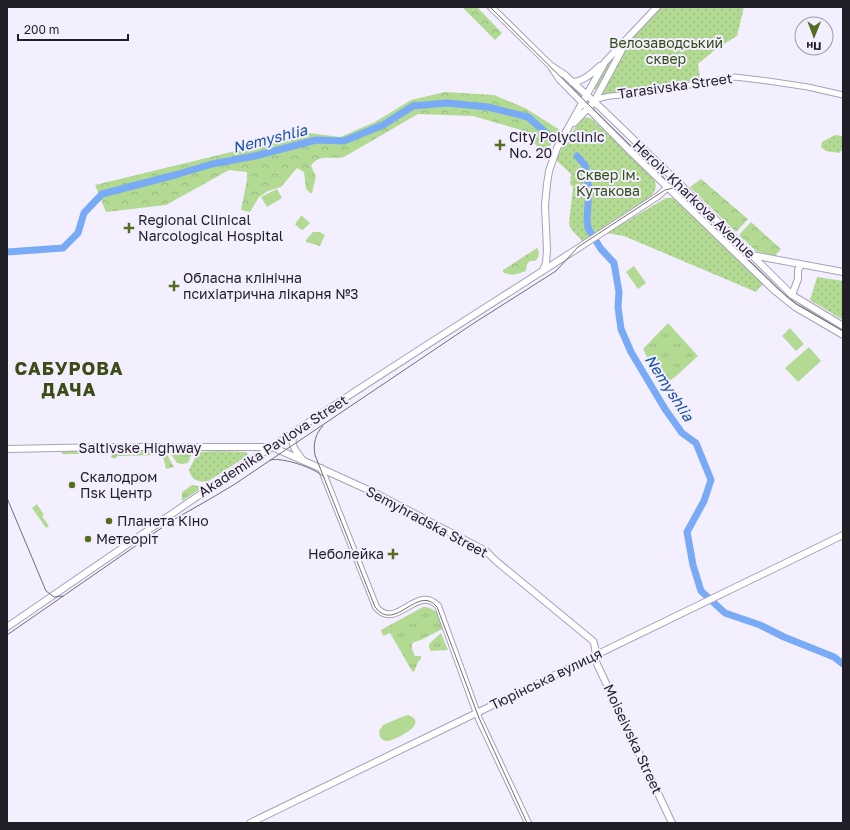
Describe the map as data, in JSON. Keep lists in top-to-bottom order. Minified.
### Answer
{"streets":{"main road":["Heroiv Kharkova Avenue","Akademika Pavlova Street","Saltivske Highway","Semyhradska Street","Тюрінська вулиця","Moiseivska Street"]},"crossings":[["Heroiv Kharkova Avenue","Akademika Pavlova Street"],["Akademika Pavlova Street","Saltivske Highway"],["Akademika Pavlova Street","Semyhradska Street"],["Saltivske Highway","Semyhradska Street"],["Semyhradska Street","Тюрінська вулиця"],["Semyhradska Street","Moiseivska Street"],["Тюрінська вулиця","Moiseivska Street"]],"districts":["САБУРОВА ДАЧА"],"water":["Nemyshlia"],"parks":["Велозаводський сквер","Сквер ім. Кутакова"],"places":{"health":["City Polyclinic No. 20","Regional Clinical Narcological Hospital","Обласна клінічна психіатрична лікарня №3","Неболейка"],"other":["Скалодром Пsк Центр","Планета Кіно","Метеоріт"]},"scale_bar":"200 m","north":"bottom"}
